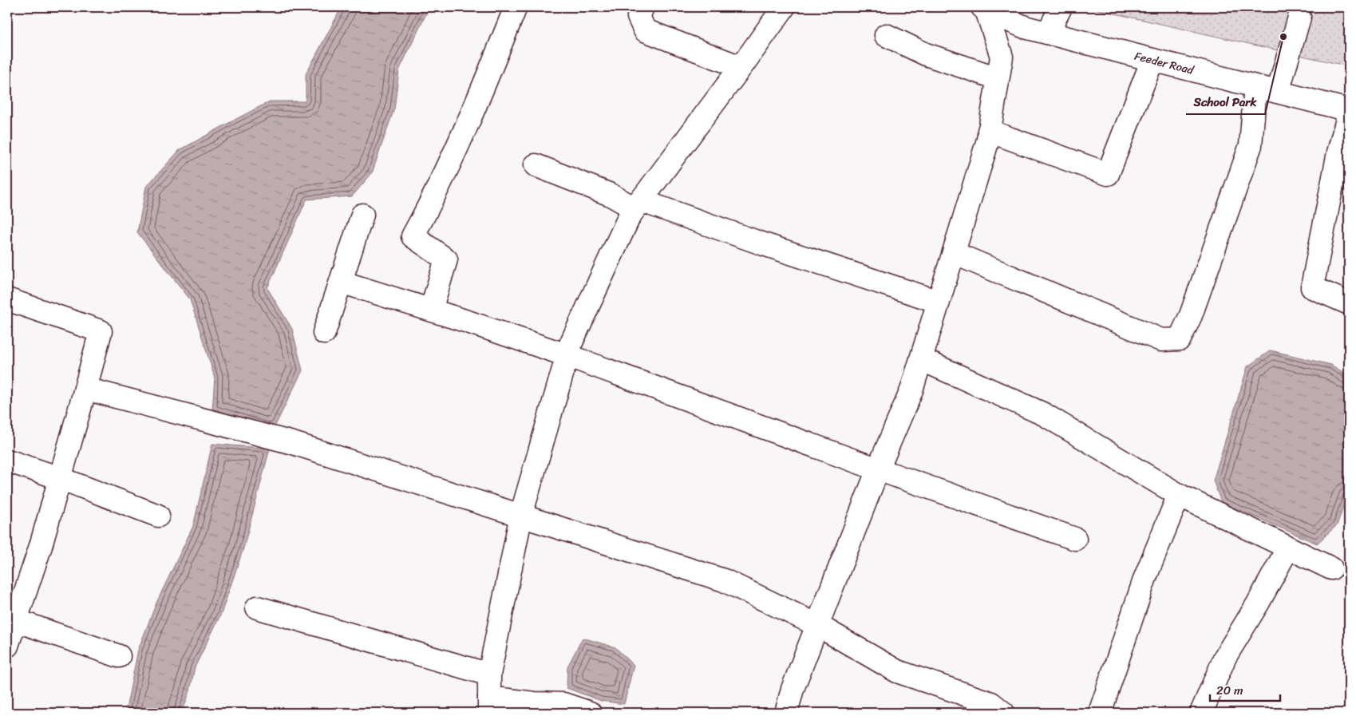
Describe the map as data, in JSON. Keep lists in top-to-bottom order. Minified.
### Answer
{"streets":{"street":["Feeder Road"]},"places":["School Park"],"scale_bar":"20 m"}
